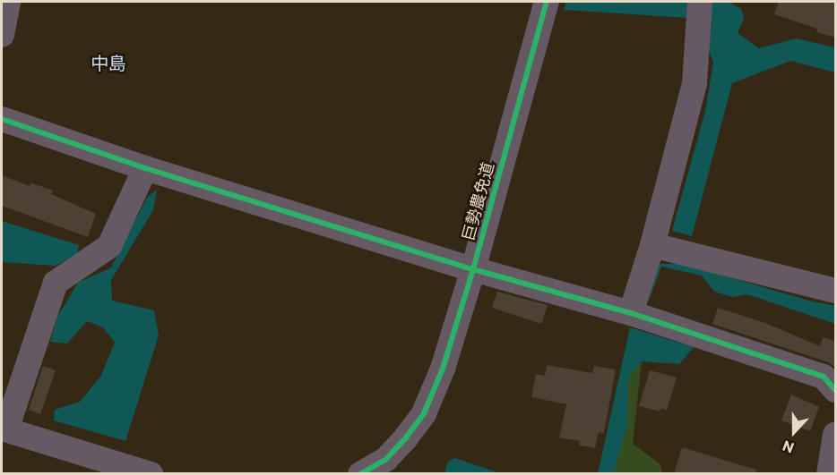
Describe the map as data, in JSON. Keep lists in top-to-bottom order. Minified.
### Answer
{"streets":{"street":["巨勢農免道"]},"districts":["中島"],"north":"bottom"}
